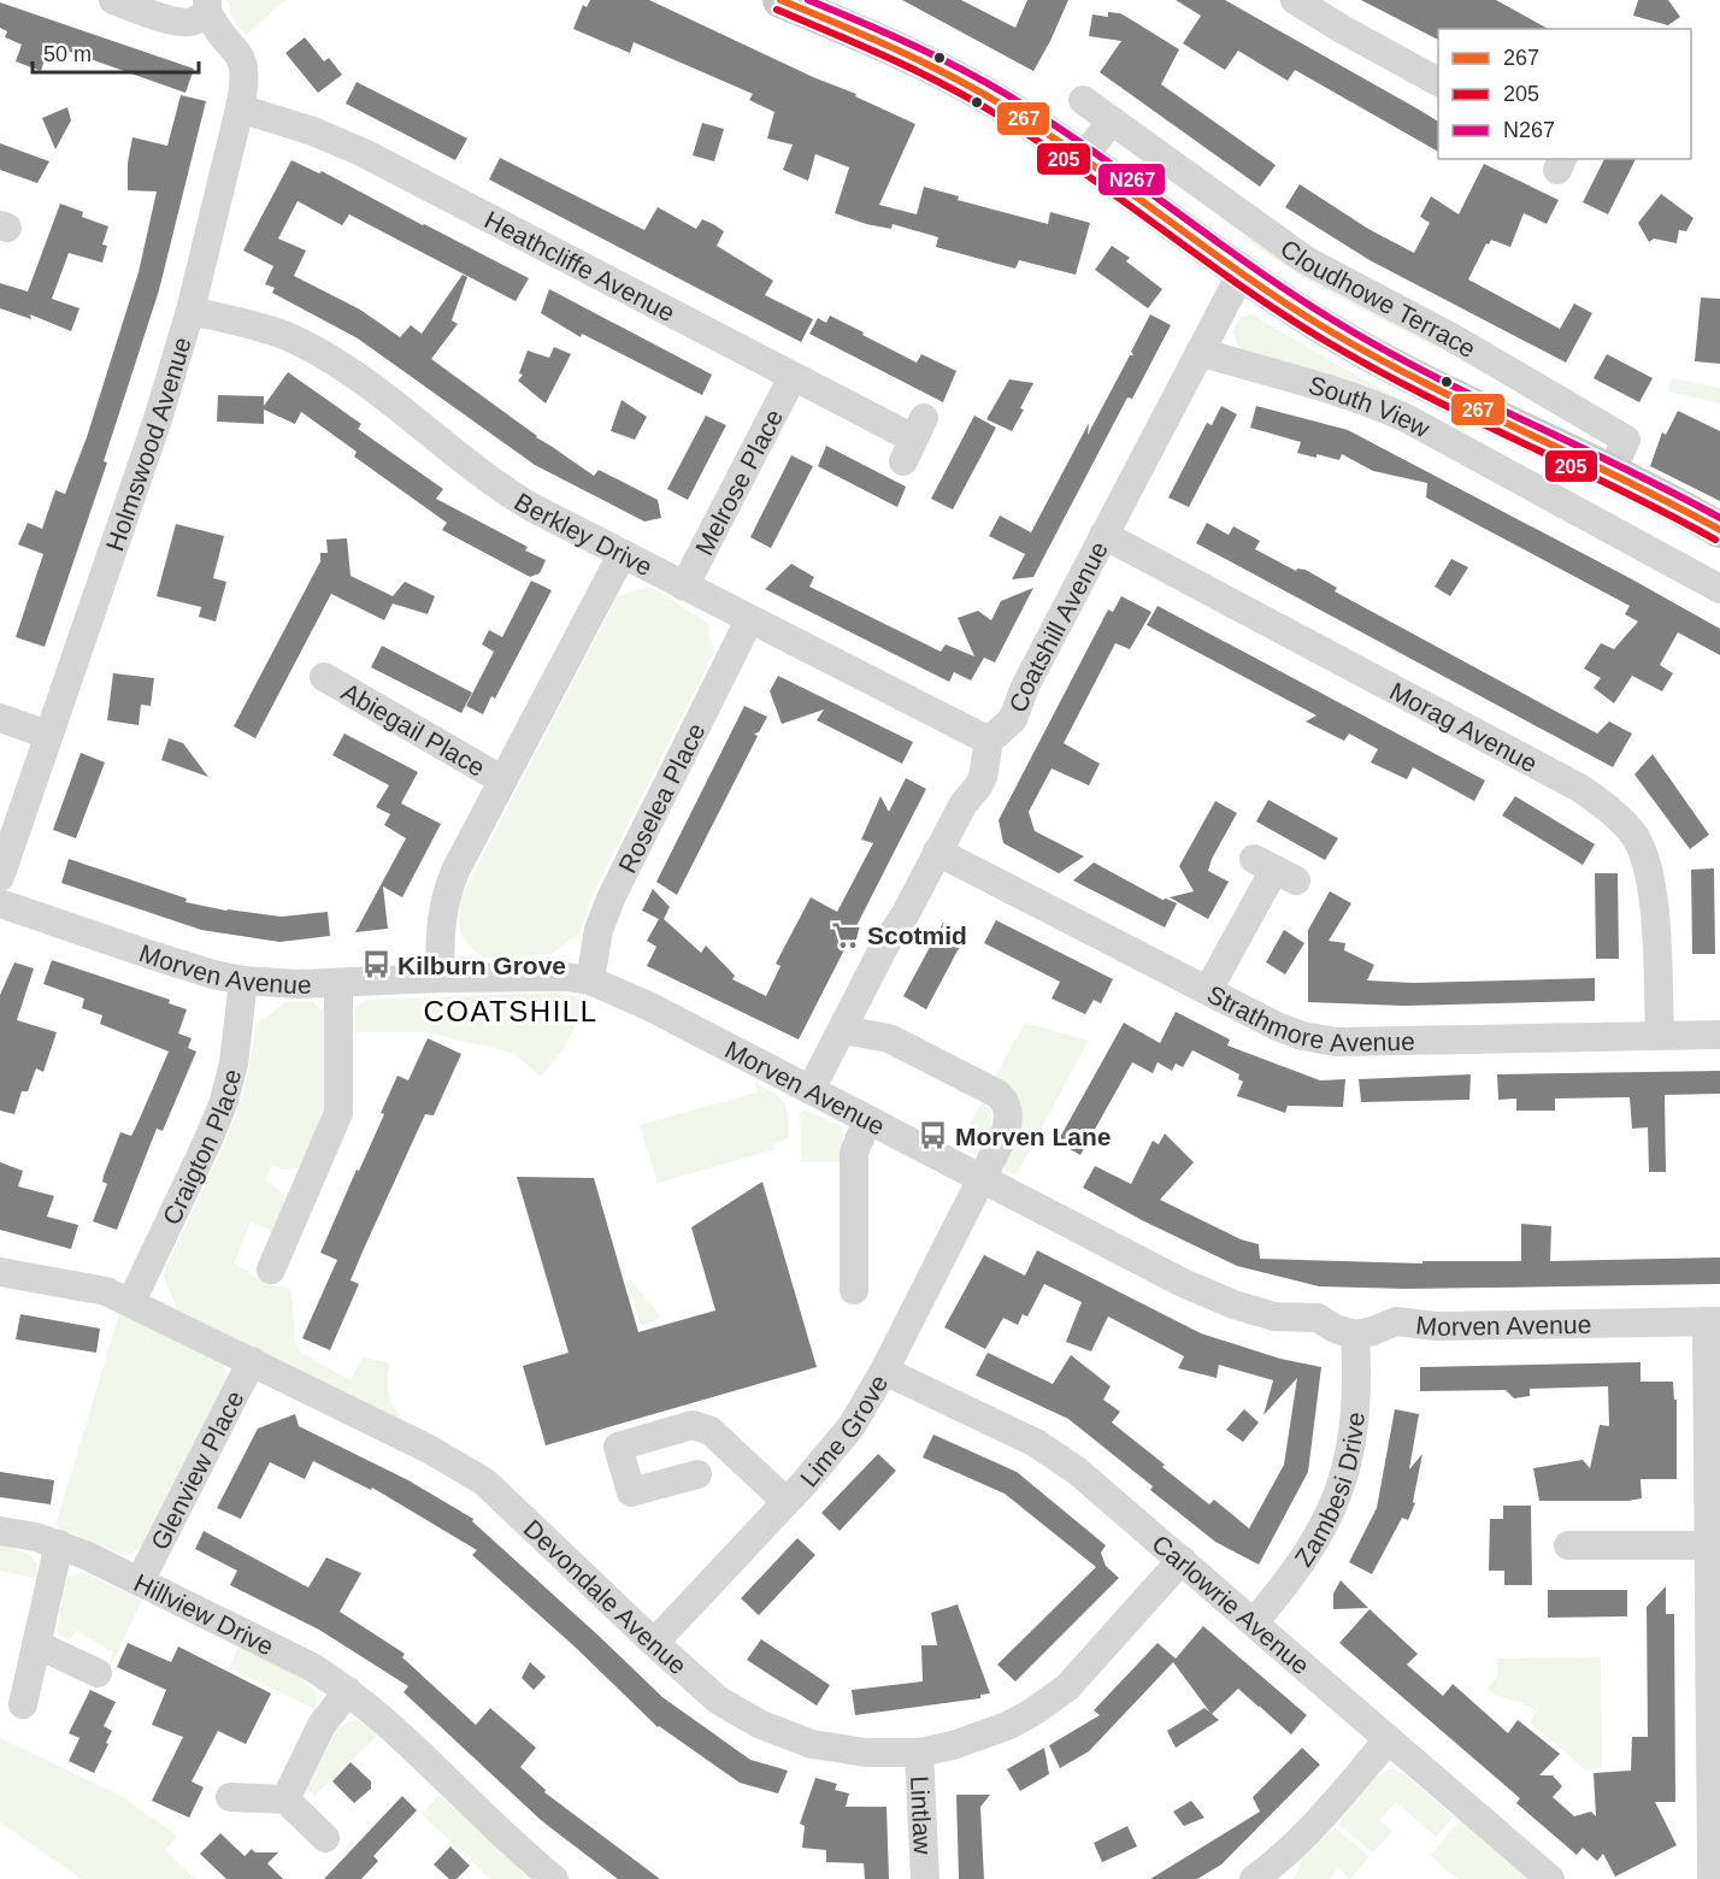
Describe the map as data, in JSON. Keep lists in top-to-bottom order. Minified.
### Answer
{"streets":{"street":["Heathcliffe Avenue","Cloudhowe Terrace","South View","Holmswood Avenue","Melrose Place","Berkley Drive","Coatshill Avenue","Morag Avenue","Abiegail Place","Roselea Place","Morven Avenue","Strathmore Avenue","Craigton Place","Lime Grove","Glenview Place","Zambesi Drive","Devondale Avenue","Carlowrie Avenue","Hillview Drive","Lintlaw"]},"crossings":[["Heathcliffe Avenue","Holmswood Avenue"],["Heathcliffe Avenue","Melrose Place"],["South View","Coatshill Avenue"],["Holmswood Avenue","Berkley Drive"],["Melrose Place","Berkley Drive"],["Berkley Drive","Coatshill Avenue"],["Berkley Drive","Roselea Place"],["Coatshill Avenue","Morag Avenue"],["Coatshill Avenue","Morven Avenue"],["Coatshill Avenue","Strathmore Avenue"],["Coatshill Avenue","Lime Grove"],["Morag Avenue","Strathmore Avenue"],["Roselea Place","Morven Avenue"],["Morven Avenue","Craigton Place"],["Morven Avenue","Lime Grove"],["Morven Avenue","Zambesi Drive"],["Craigton Place","Devondale Avenue"],["Lime Grove","Devondale Avenue"],["Lime Grove","Carlowrie Avenue"],["Glenview Place","Devondale Avenue"],["Glenview Place","Hillview Drive"],["Zambesi Drive","Carlowrie Avenue"],["Devondale Avenue","Carlowrie Avenue"],["Devondale Avenue","Lintlaw"]],"districts":["COATSHILL"],"places":{"supermarket":["Scotmid"],"bus stop":["Kilburn Grove","Morven Lane"]},"lines":["transit line 267","transit line N267","transit line 205"],"legend":["267","205","N267"],"scale_bar":"50 m"}
